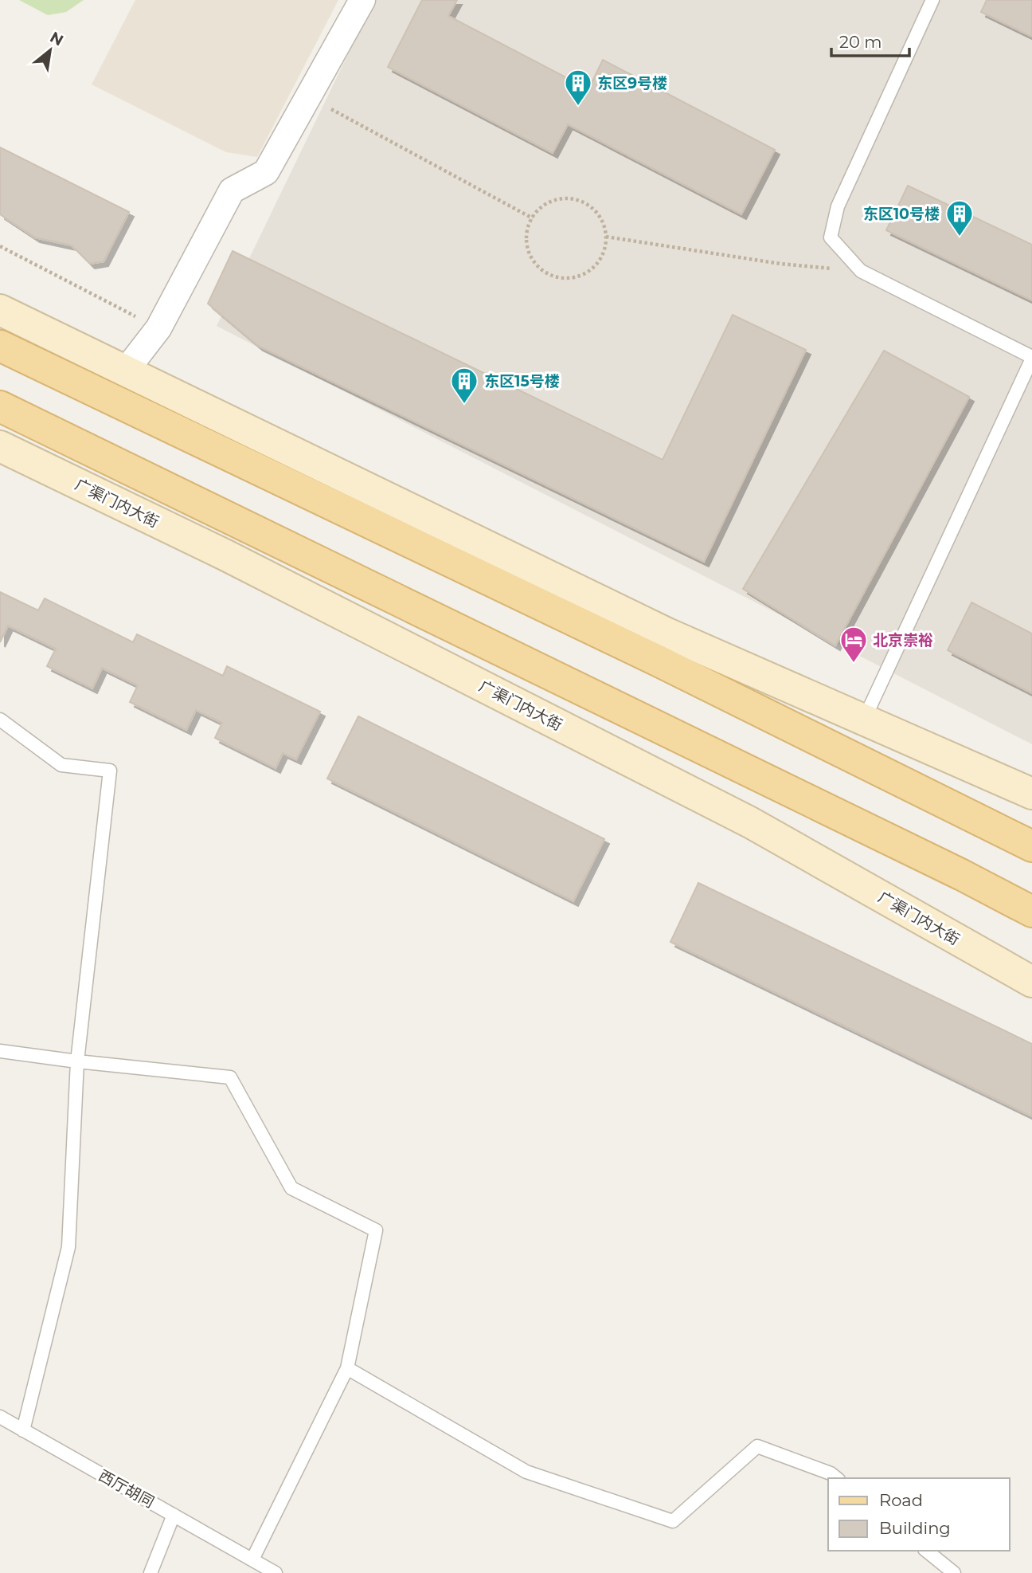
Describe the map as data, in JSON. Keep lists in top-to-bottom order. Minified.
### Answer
{"streets":{"street":["广渠门内大街"],"lane":["西厅胡同"]},"places":{"building":["东区9号楼","东区10号楼","东区15号楼"],"hotel":["北京崇裕"]},"legend":["Road","Building"],"scale_bar":"20 m","north":"top right"}
